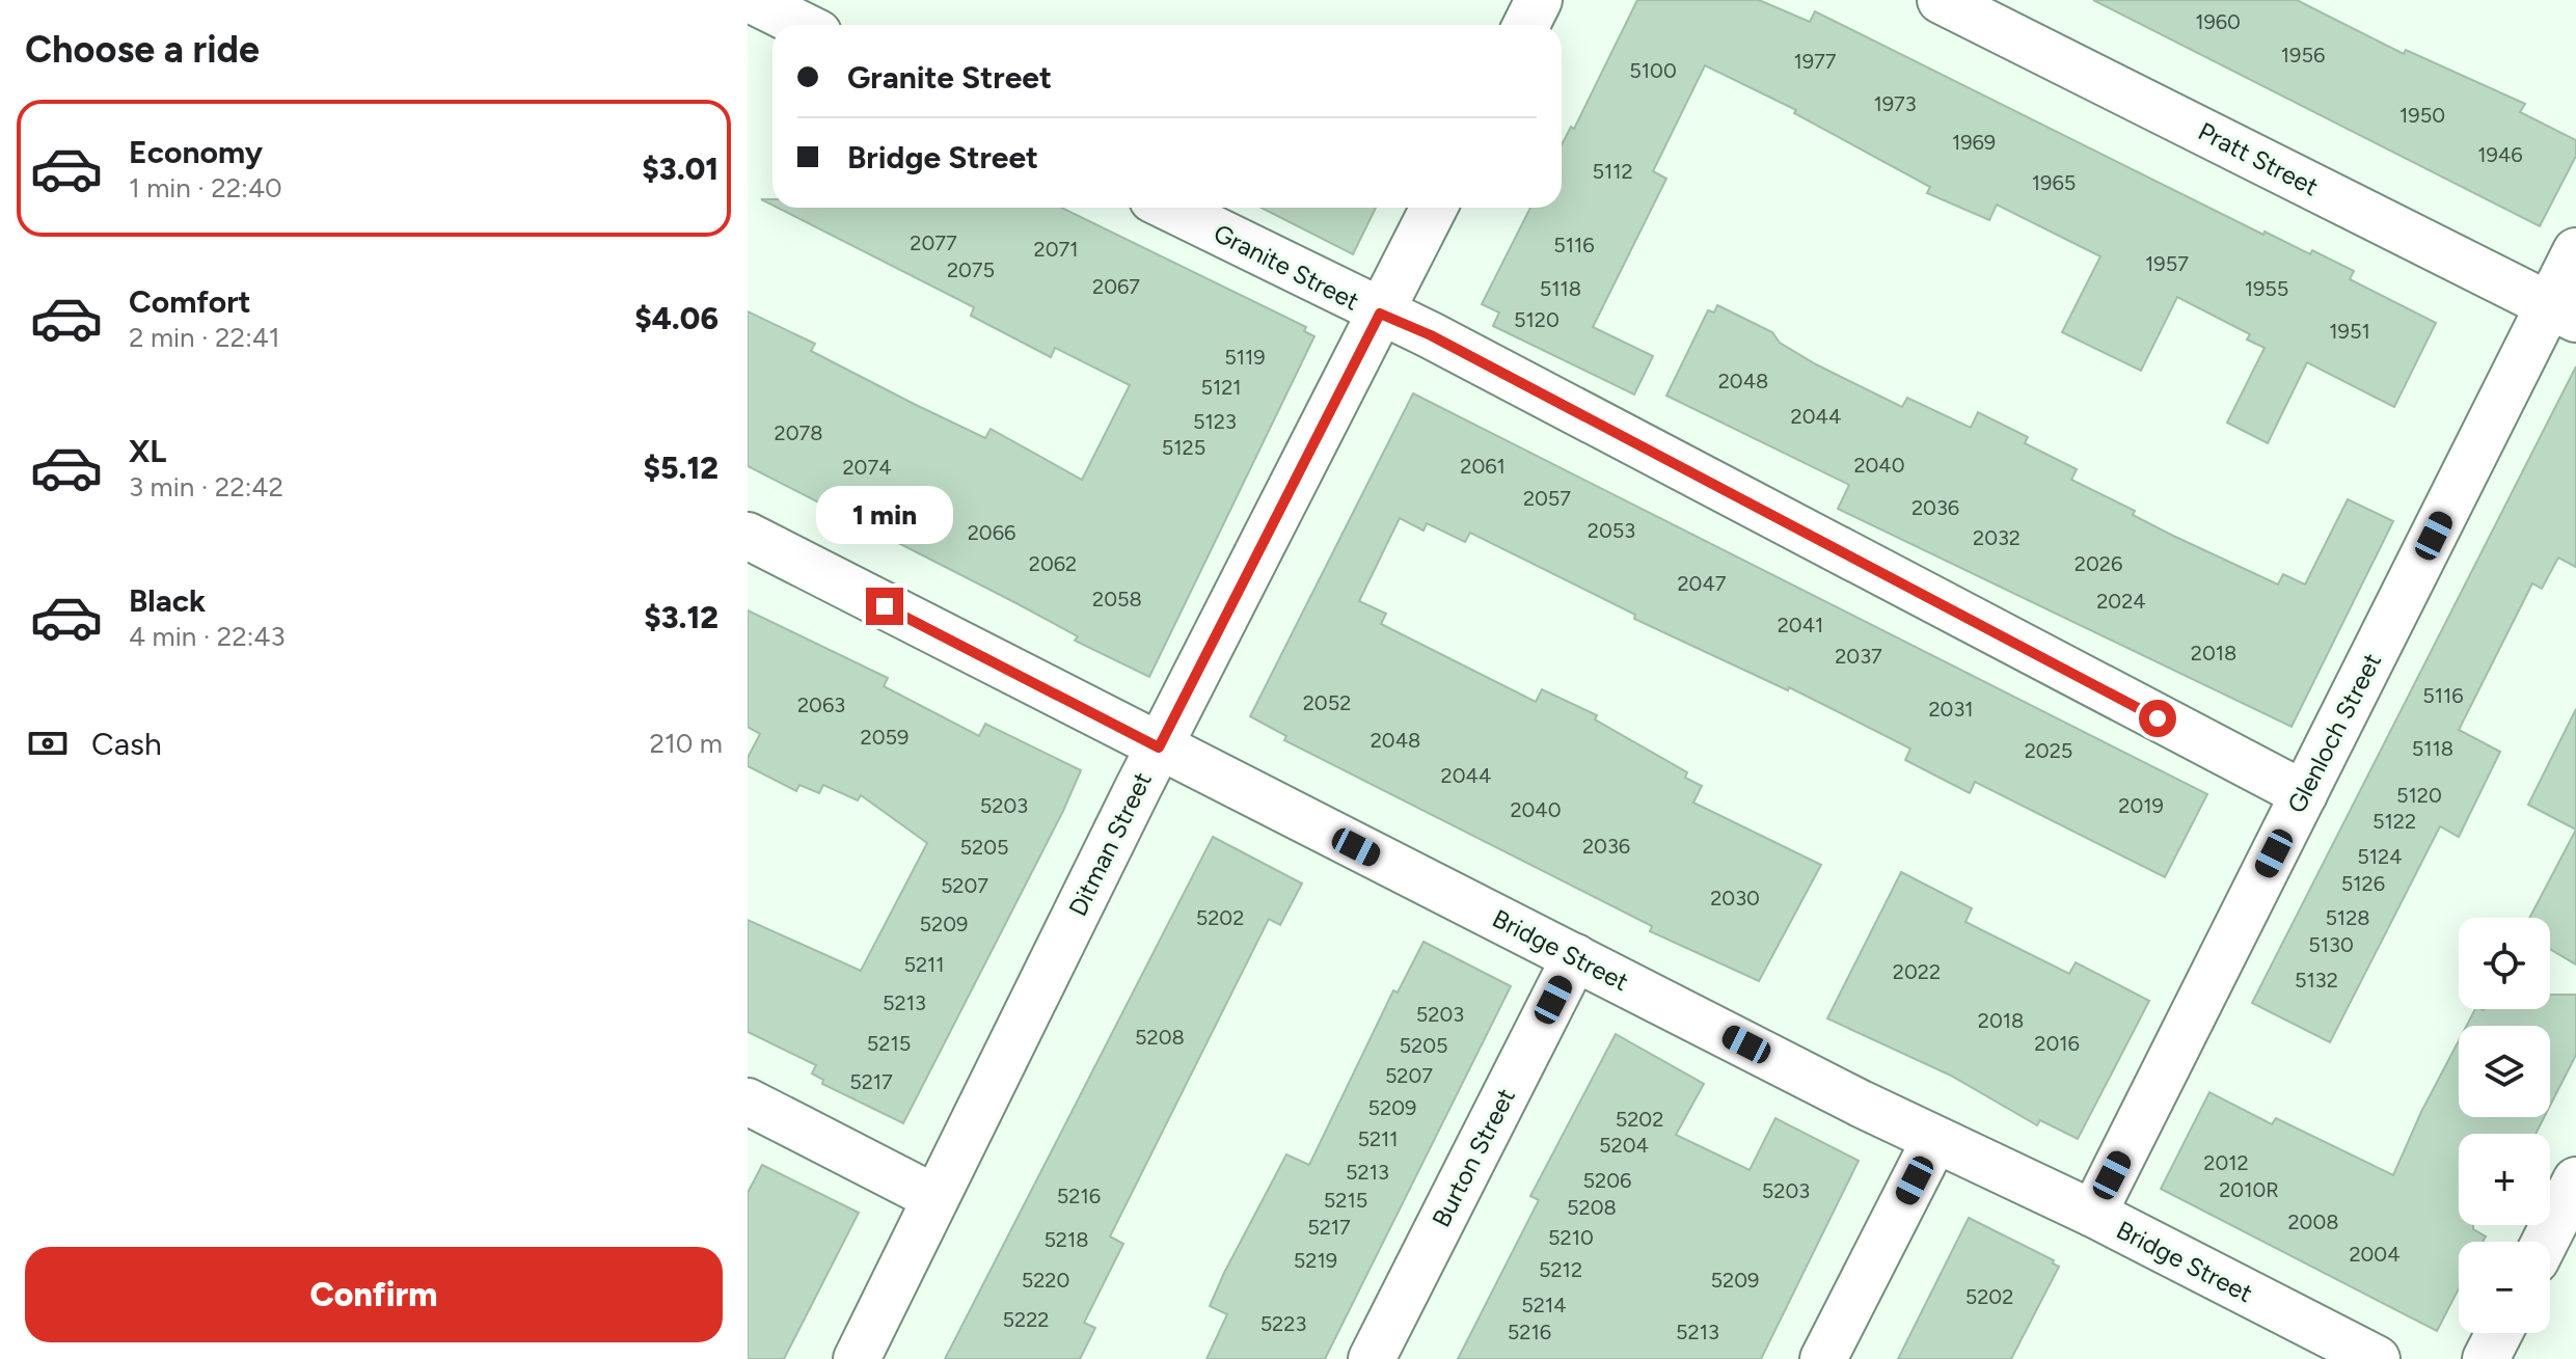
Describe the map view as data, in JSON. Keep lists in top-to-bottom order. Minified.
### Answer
{"streets":{"street":["Pratt Street","Granite Street","Glenloch Street","Ditman Street","Bridge Street","Burton Street"]},"crossings":[["Pratt Street","Glenloch Street"],["Granite Street","Glenloch Street"],["Granite Street","Ditman Street"],["Glenloch Street","Bridge Street"],["Ditman Street","Bridge Street"],["Bridge Street","Burton Street"]],"house_numbers":["1960","1956","1977","5100","1973","1950","1969","1946","5112","1965","2077","5116","2071","1957","2075","2067","5118","1955","5120","1951","5119","2048","5121","2044","5123","2078","5125","2040","2061","2074","2057","2036","2053","2066","2032","2062","2026","2047","2058","2024","2041","2018","2037","5116","2052","2063","2031","2059","2048","5118","2025","2044","5120","5203","2019","2040","5122","2036","5205","5124","5126","5207","2030","5202","5128","5209","5130","5211","2022","5132","5213","5203","2018","5208","5215","2016","5205","5207","5217","5209","5202","5211","5204","2012","5213","5206","2010R","5203","5216","5215","5208","2008","5217","5210","5218","2004","5219","5212","5220","5209","5202","5214","5222","5223","5216","5213"],"page":{"heading":"Choose a ride","banner":["Granite Street","Bridge Street"],"list":[{"name":"Economy","note":"1 min · 22:40","value":"$3.01"},{"name":"Comfort","note":"2 min · 22:41","value":"$4.06"},{"name":"XL","note":"3 min · 22:42","value":"$5.12"},{"name":"Black","note":"4 min · 22:43","value":"$3.12"}],"bubble":"1 min","pay":["Cash","210 m"],"map_buttons":["+","−"],"buttons":"Confirm"}}
